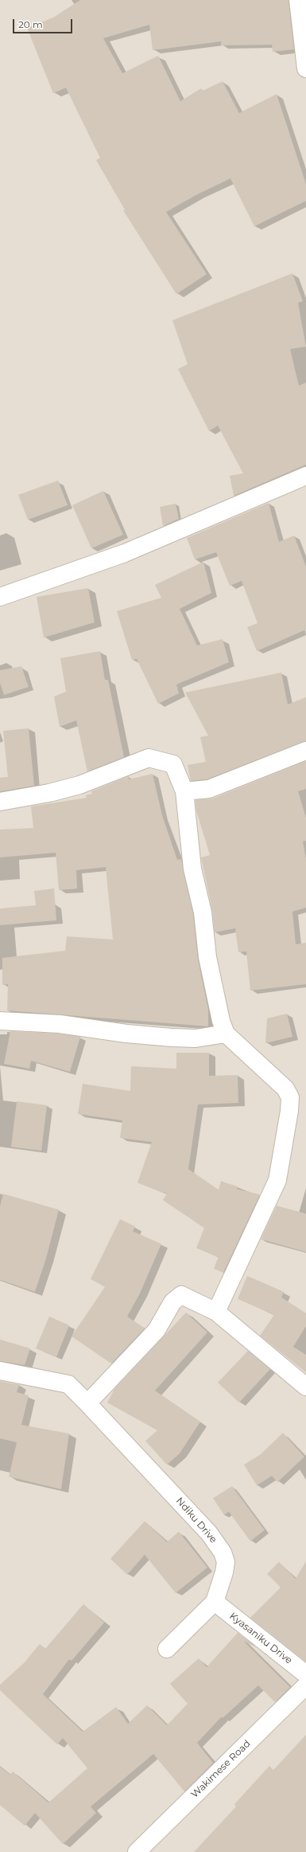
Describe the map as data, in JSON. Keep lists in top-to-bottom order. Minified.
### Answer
{"streets":{"street":["Ndiku Drive","Kyasaniku Drive","Wakimese Road"]},"crossings":[["Ndiku Drive","Kyasaniku Drive"]],"scale_bar":"20 m"}
